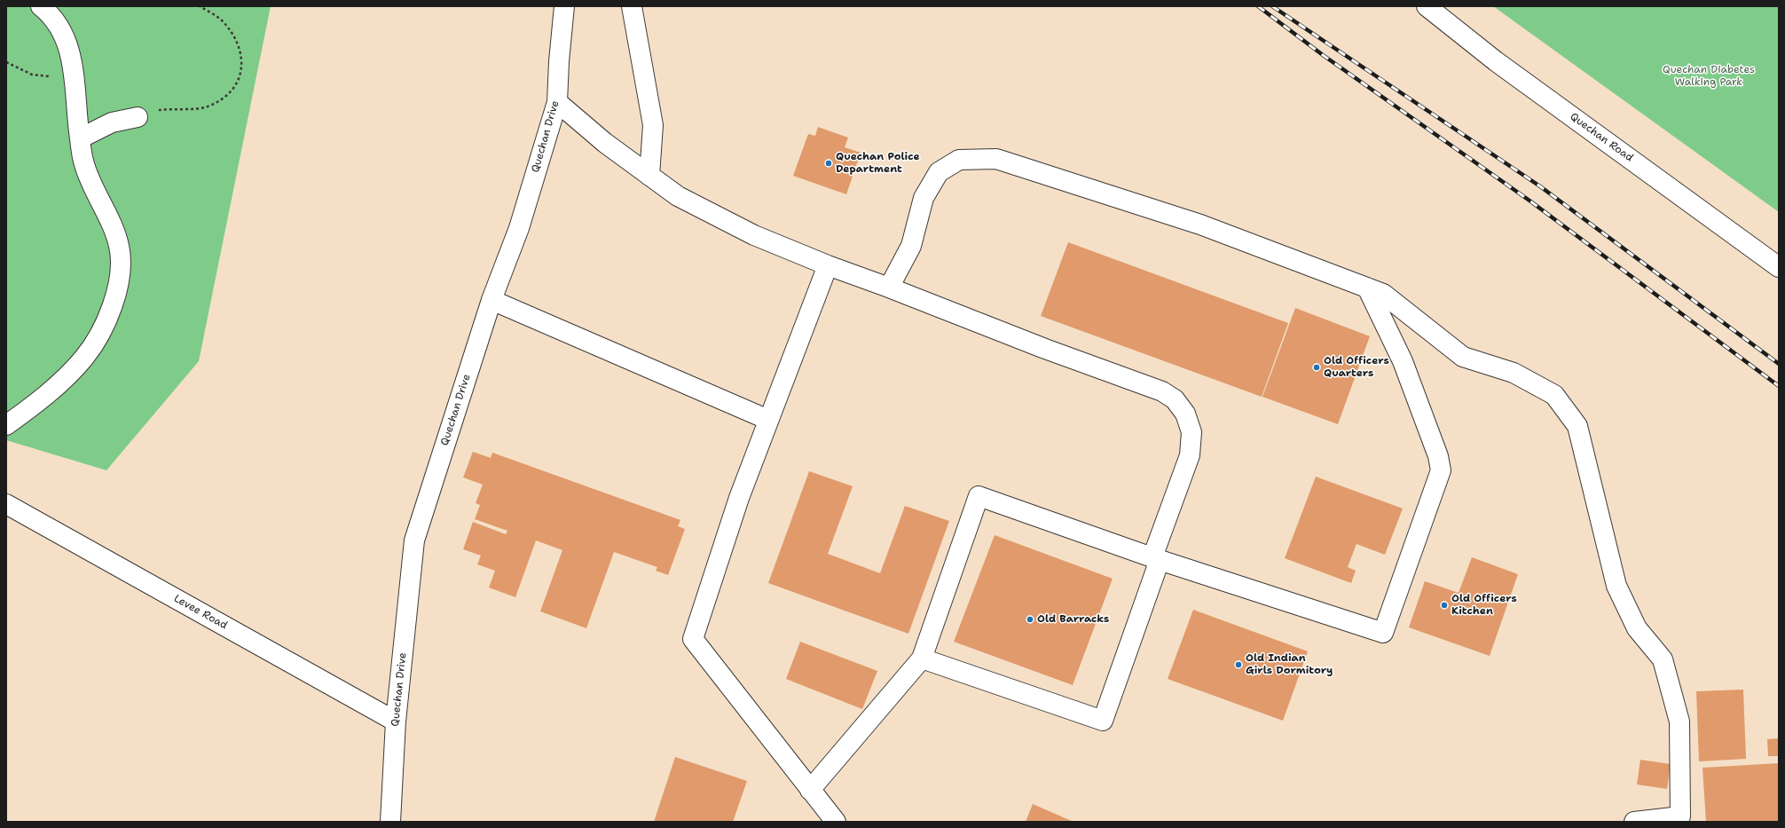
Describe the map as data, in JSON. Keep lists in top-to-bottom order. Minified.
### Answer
{"streets":{"street":["Quechan Drive","Quechan Road","Levee Road"]},"crossings":[["Quechan Drive","Levee Road"]],"parks":["Quechan Diabetes Walking Park"],"places":["Quechan Police Department","Old Officers Quarters","Old Officers Kitchen","Old Barracks","Old Indian Girls Dormitory"]}
